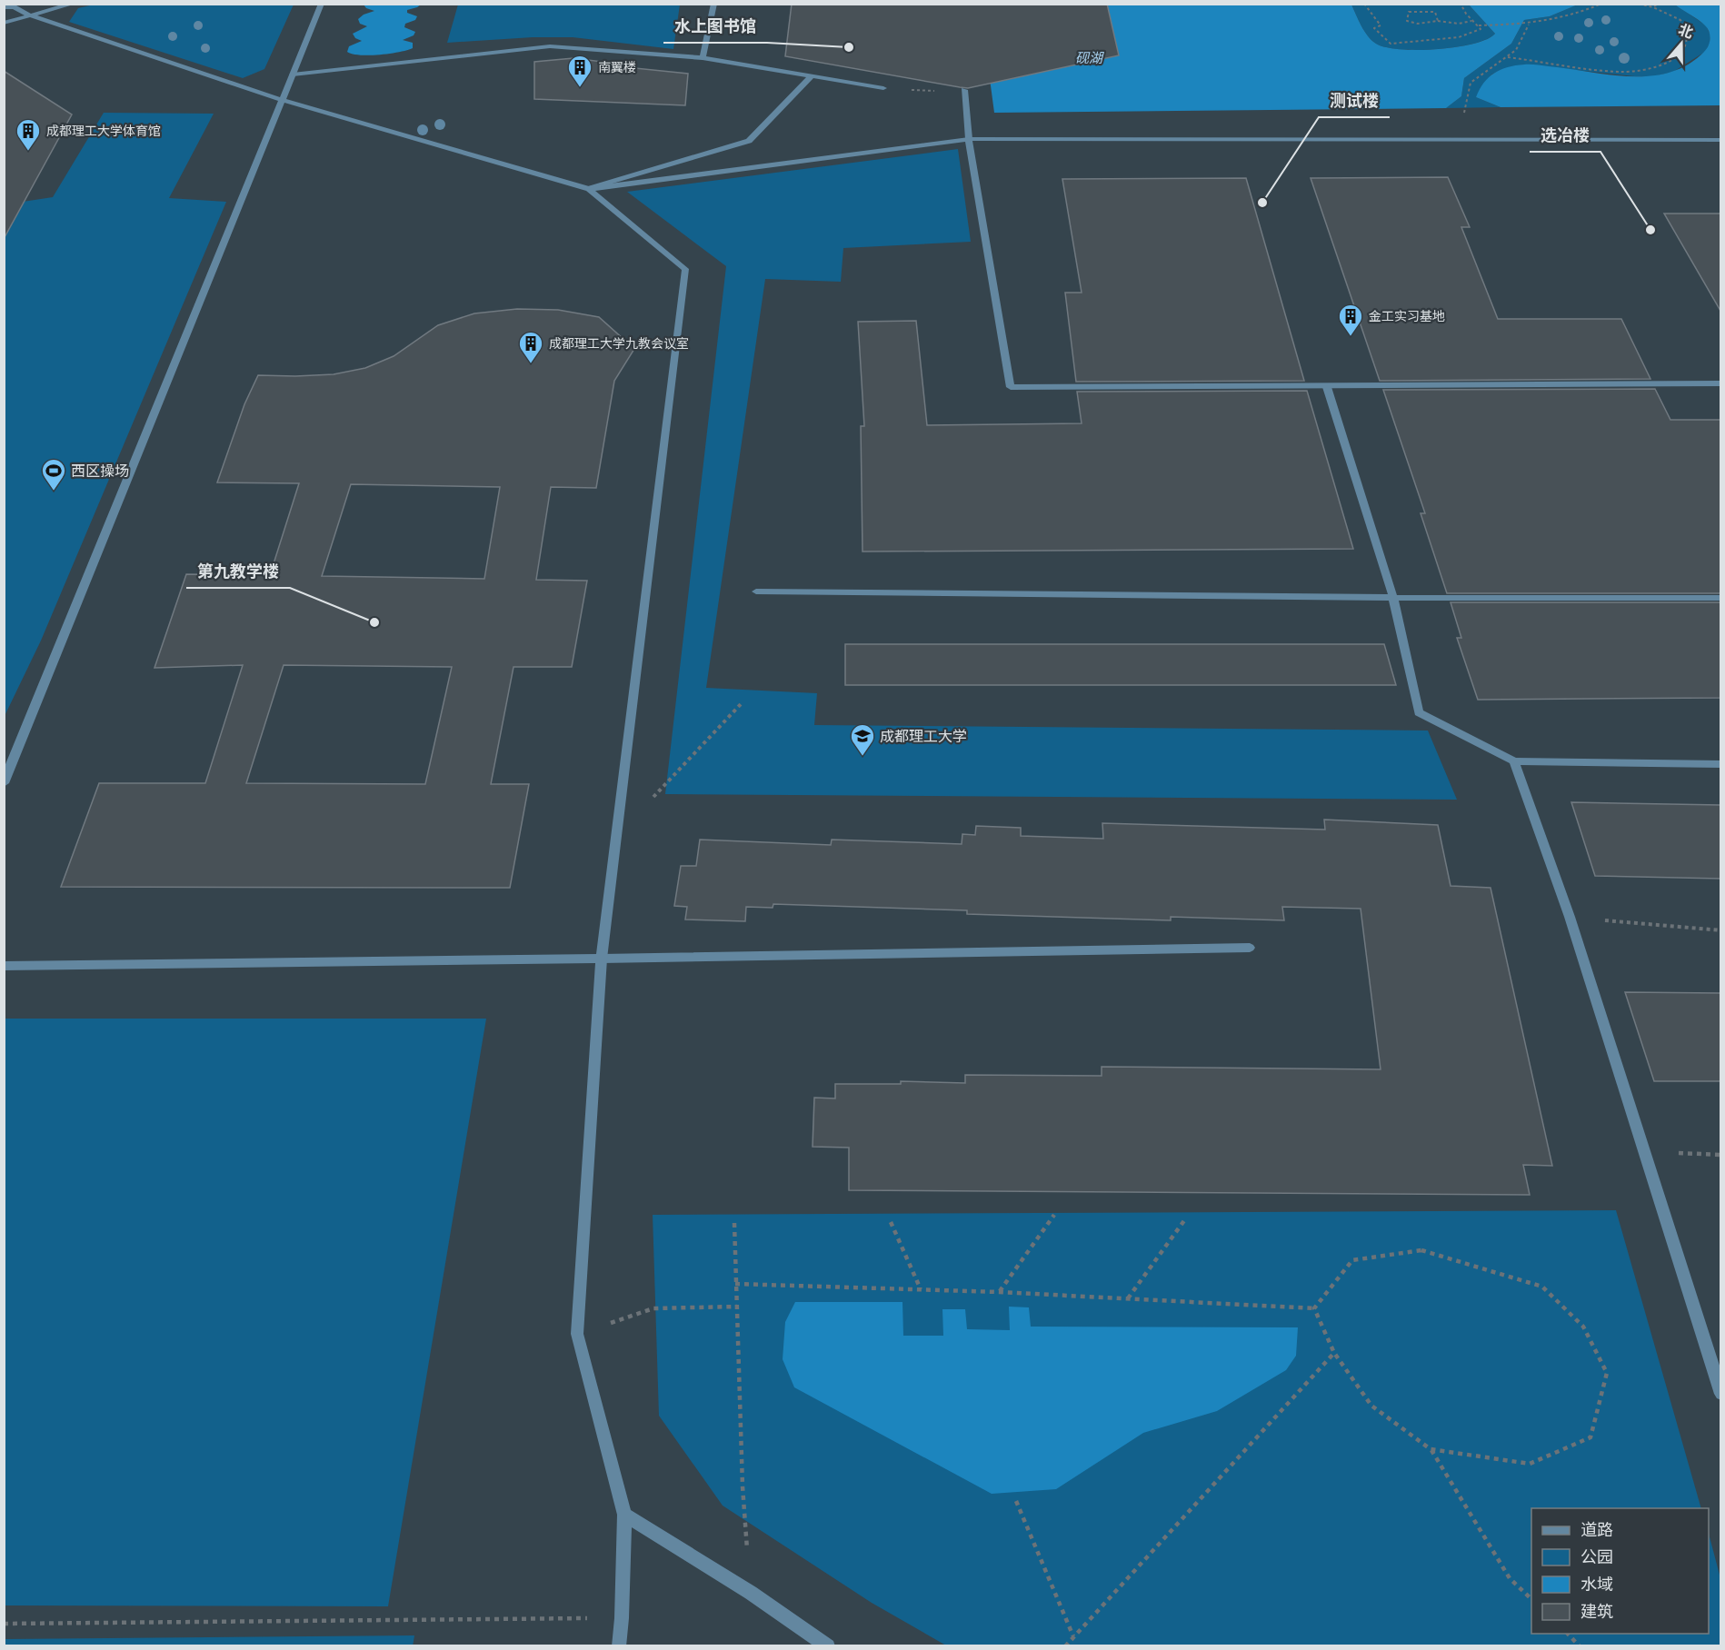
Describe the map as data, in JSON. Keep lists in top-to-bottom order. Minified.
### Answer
{"water":["砚湖"],"places":{"other":["水上图书馆","测试楼","选冶楼","第九教学楼"],"building":["南翼楼","成都理工大学体育馆","金工实习基地","成都理工大学九教会议室"],"sports":["西区操场"],"school or university":["成都理工大学"]},"legend":["道路","公园","水域","建筑"],"north":"top"}
